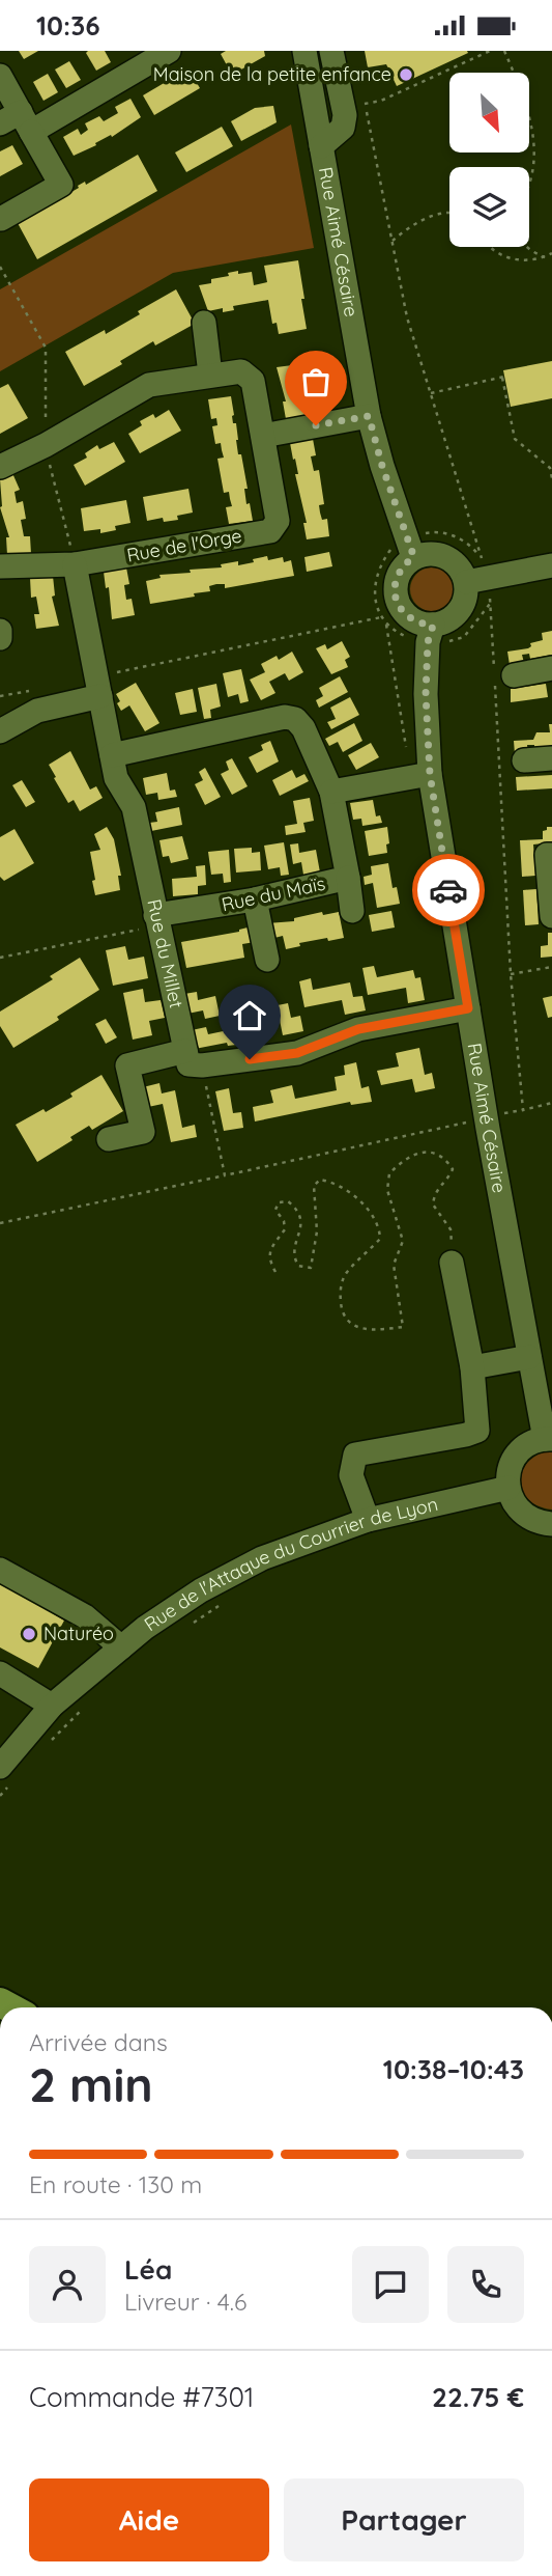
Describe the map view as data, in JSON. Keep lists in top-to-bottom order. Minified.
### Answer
{"streets":{"street":["Rue Aimé Césaire","Rue de l'Orge","Rue du Maïs","Rue du Millet","Rue de l'Attaque du Courrier de Lyon"]},"crossings":[["Rue de l'Orge","Rue du Millet"],["Rue du Maïs","Rue du Millet"]],"places":["Maison de la petite enfance","Naturéo"],"north":"bottom right","page":{"status":"10:36","heading":["2 min","Arrivée dans","10:38–10:43"],"panel":["Léa","Livreur · 4.6","Commande #7301","22.75 €"],"bar":"En route · 130 m","buttons":["Aide","Partager"]}}
